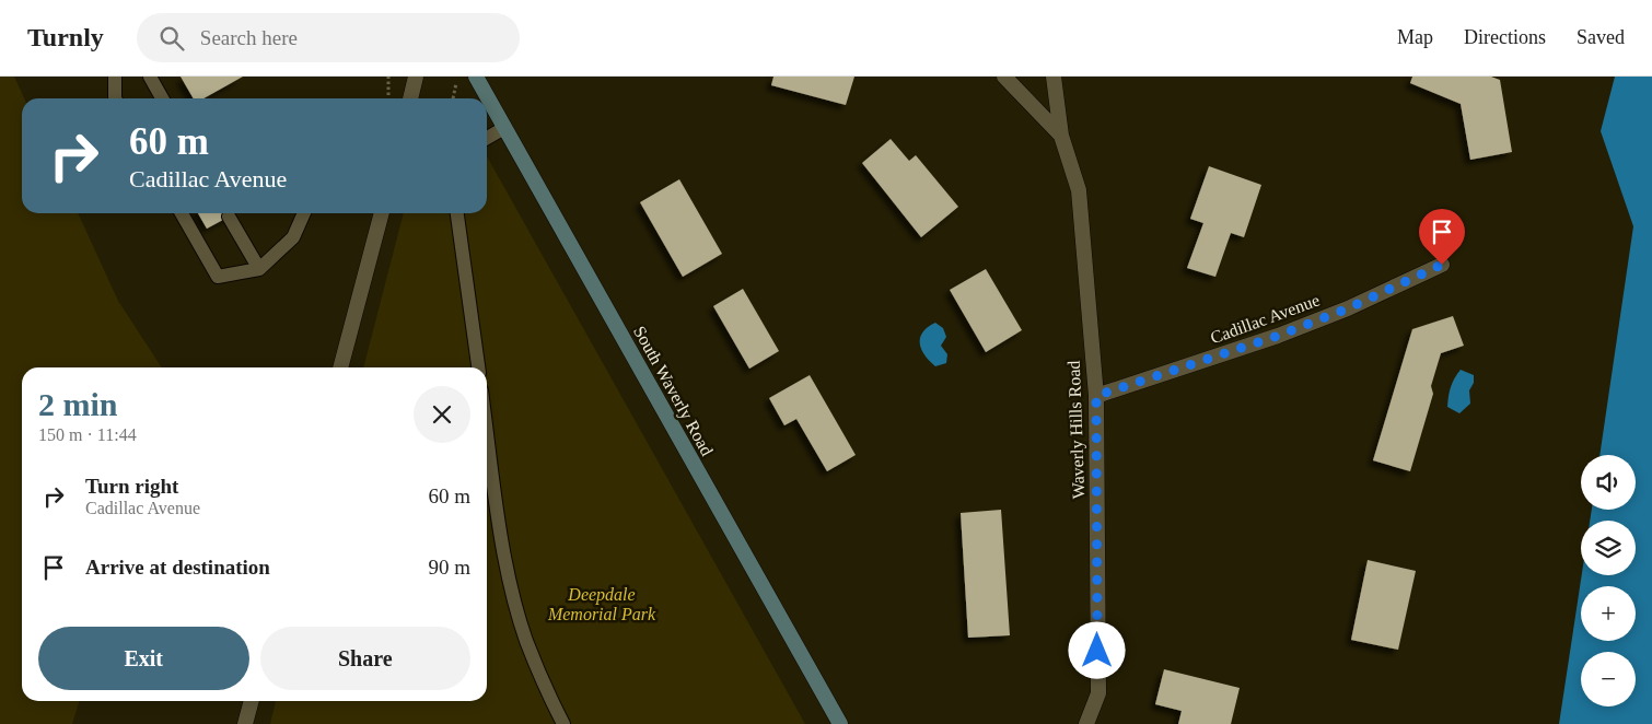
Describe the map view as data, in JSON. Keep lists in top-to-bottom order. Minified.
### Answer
{"streets":{"main road":["South Waverly Road"],"street":["Cadillac Avenue","Waverly Hills Road"]},"crossings":[["Cadillac Avenue","Waverly Hills Road"]],"parks":["Deepdale Memorial Park"],"page":{"header":"Turnly","search":"Search here","nav":["Map","Directions","Saved"],"turn":["60 m","Cadillac Avenue"],"heading":["2 min","150 m · 11:44"],"map_buttons":["+","−"],"list":[{"name":"Turn right","note":"Cadillac Avenue","value":"60 m"},{"name":"Arrive at destination","value":"90 m"}],"buttons":["Exit","Share"]}}
